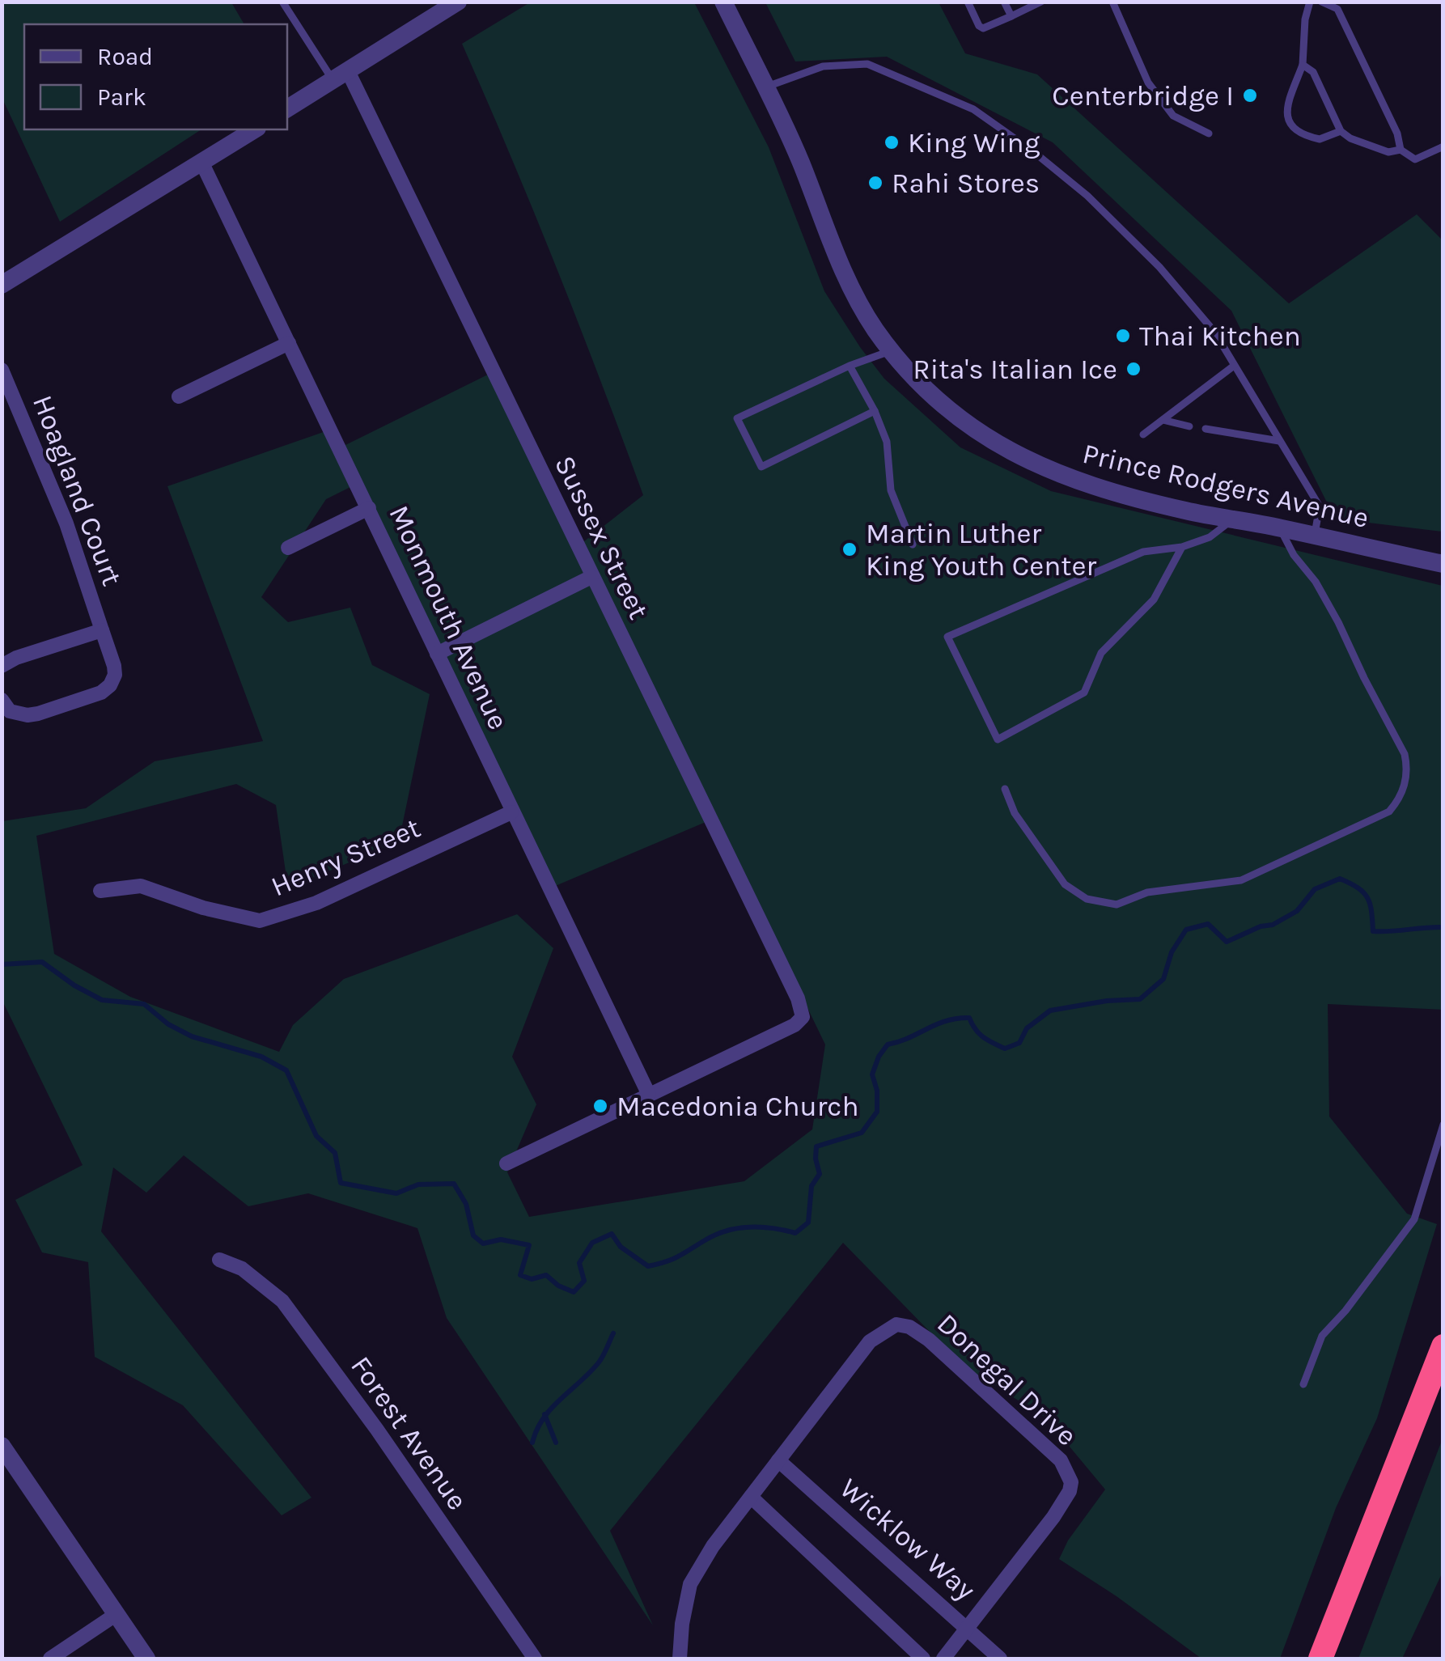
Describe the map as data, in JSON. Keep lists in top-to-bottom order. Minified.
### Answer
{"streets":{"street":["Prince Rodgers Avenue","Hoagland Court","Sussex Street","Monmouth Avenue","Henry Street","Donegal Drive","Forest Avenue","Wicklow Way"]},"crossings":[["Sussex Street","Monmouth Avenue"],["Monmouth Avenue","Henry Street"],["Donegal Drive","Wicklow Way"]],"places":["Centerbridge I","King Wing","Rahi Stores","Thai Kitchen","Rita's Italian Ice","Martin Luther King Youth Center","Macedonia Church"],"legend":["Road","Park"]}
